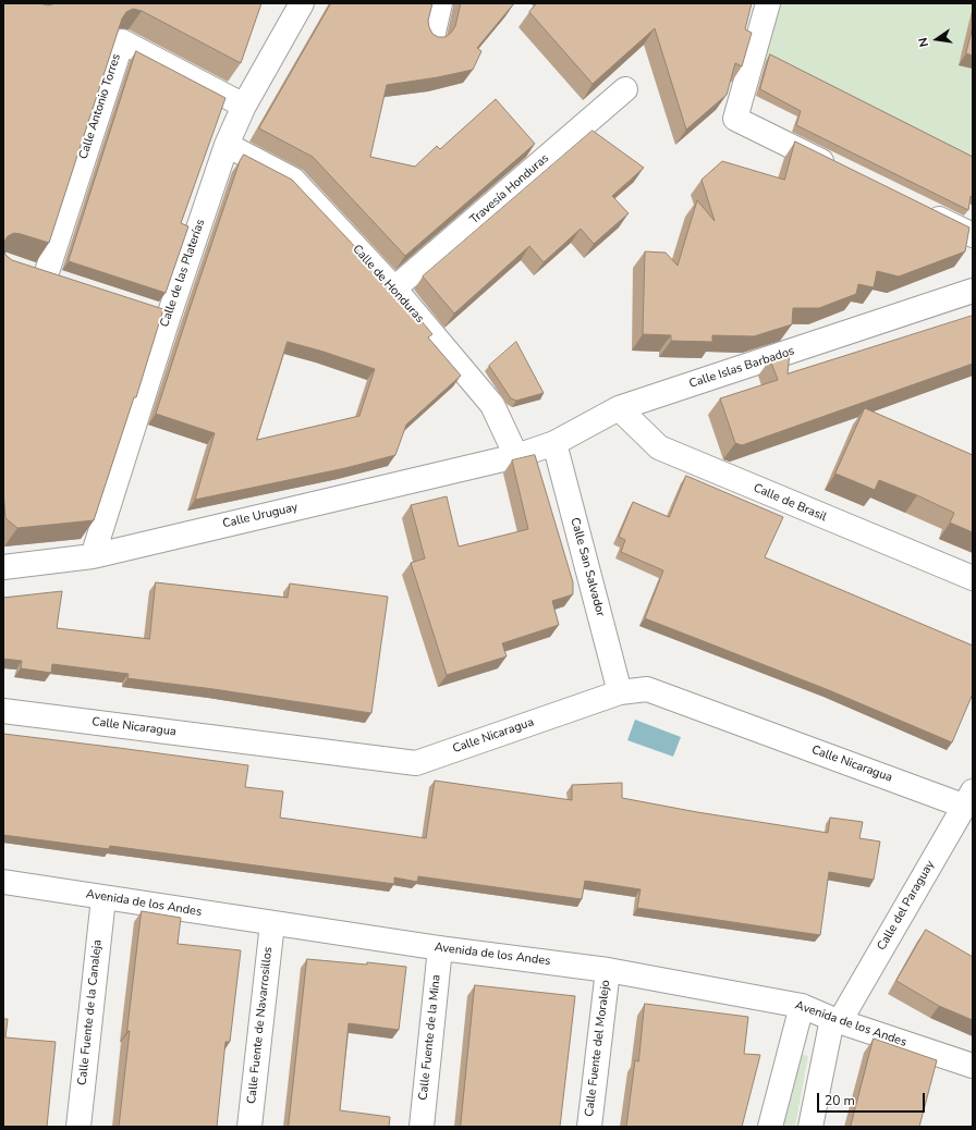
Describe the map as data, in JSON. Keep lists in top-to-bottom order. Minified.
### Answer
{"streets":{"street":["Calle Antonio Torres","Travesía Honduras","Calle de las Platerías","Calle de Honduras","Calle Islas Barbados","Calle de Brasil","Calle Uruguay","Calle San Salvador","Calle Nicaragua","Avenida de los Andes","Calle del Paraguay","Calle Fuente de la Canaleja","Calle Fuente de Navarrosillos","Calle Fuente de la Mina","Calle Fuente del Moralejo"]},"crossings":[["Calle Antonio Torres","Calle de las Platerías"],["Travesía Honduras","Calle de Honduras"],["Calle de las Platerías","Calle de Honduras"],["Calle de las Platerías","Calle Uruguay"],["Calle de Honduras","Calle Islas Barbados"],["Calle de Honduras","Calle Uruguay"],["Calle Islas Barbados","Calle de Brasil"],["Calle Islas Barbados","Calle Uruguay"],["Calle Islas Barbados","Calle San Salvador"],["Calle San Salvador","Calle Nicaragua"],["Calle Nicaragua","Calle del Paraguay"],["Avenida de los Andes","Calle del Paraguay"],["Avenida de los Andes","Calle Fuente de la Canaleja"],["Avenida de los Andes","Calle Fuente de Navarrosillos"],["Avenida de los Andes","Calle Fuente de la Mina"],["Avenida de los Andes","Calle Fuente del Moralejo"]],"scale_bar":"20 m","north":"left"}
